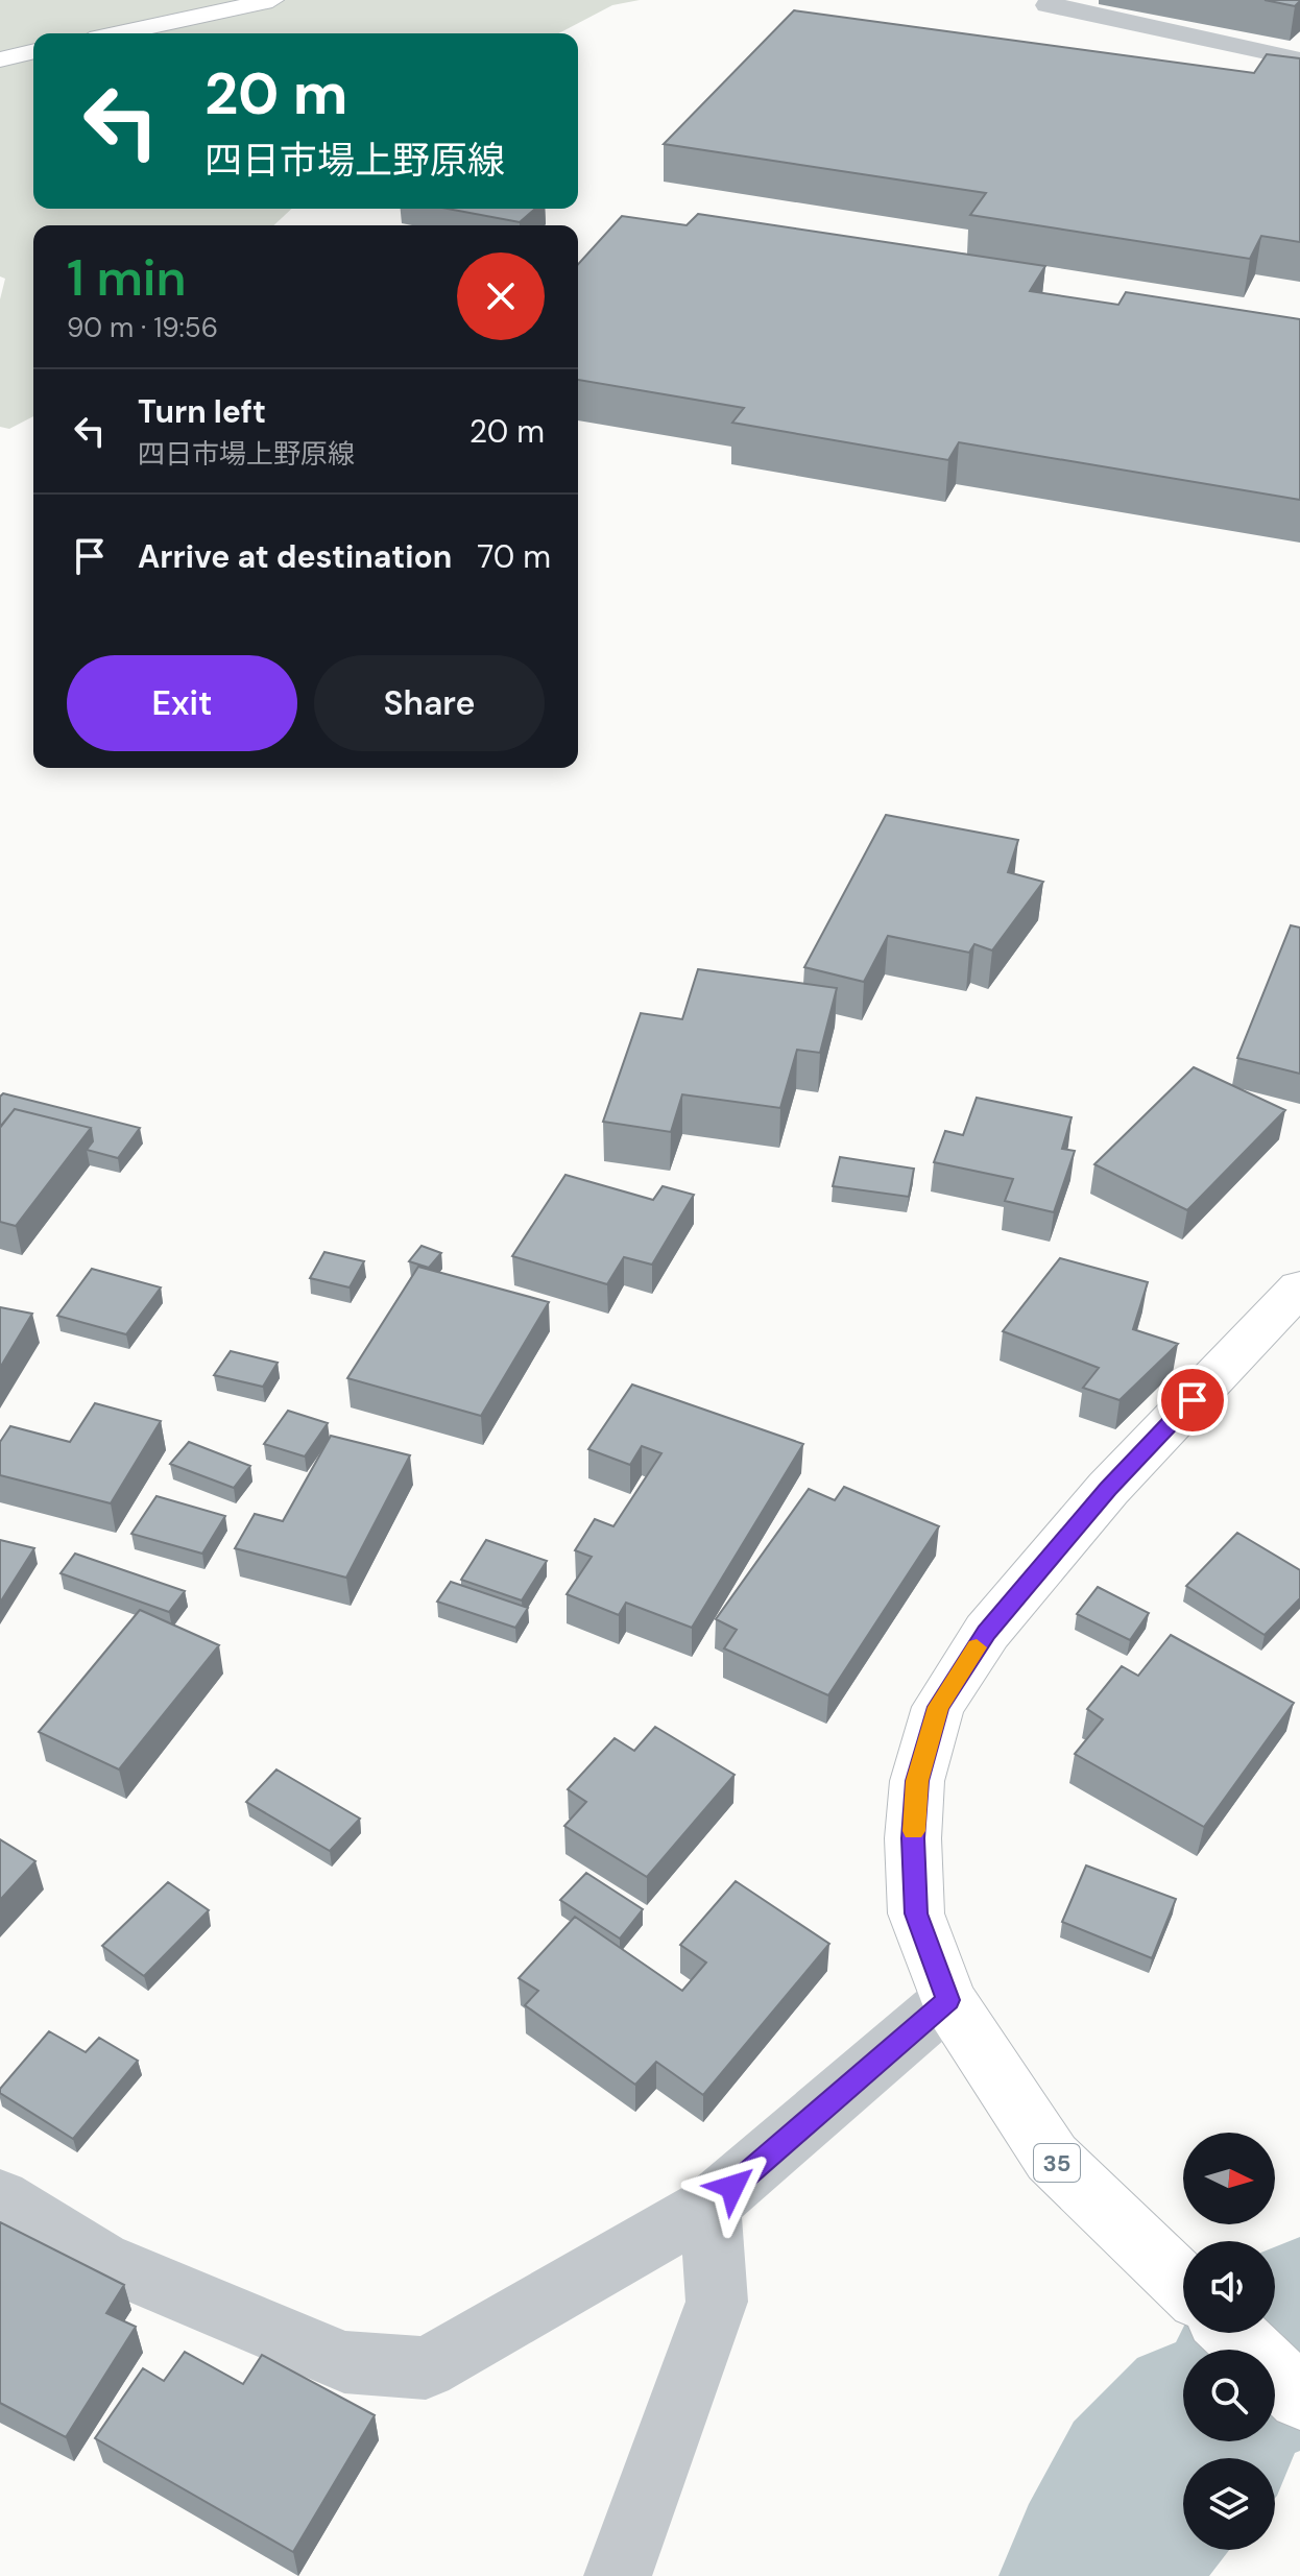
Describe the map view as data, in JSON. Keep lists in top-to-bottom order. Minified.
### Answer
{"streets":{"main road":["35"]},"north":"right","page":{"turn":["20 m","四日市場上野原線"],"heading":["1 min","90 m · 19:56"],"list":[{"name":"Turn left","note":"四日市場上野原線","value":"20 m"},{"name":"Arrive at destination","value":"70 m"}],"buttons":["Exit","Share"]}}
